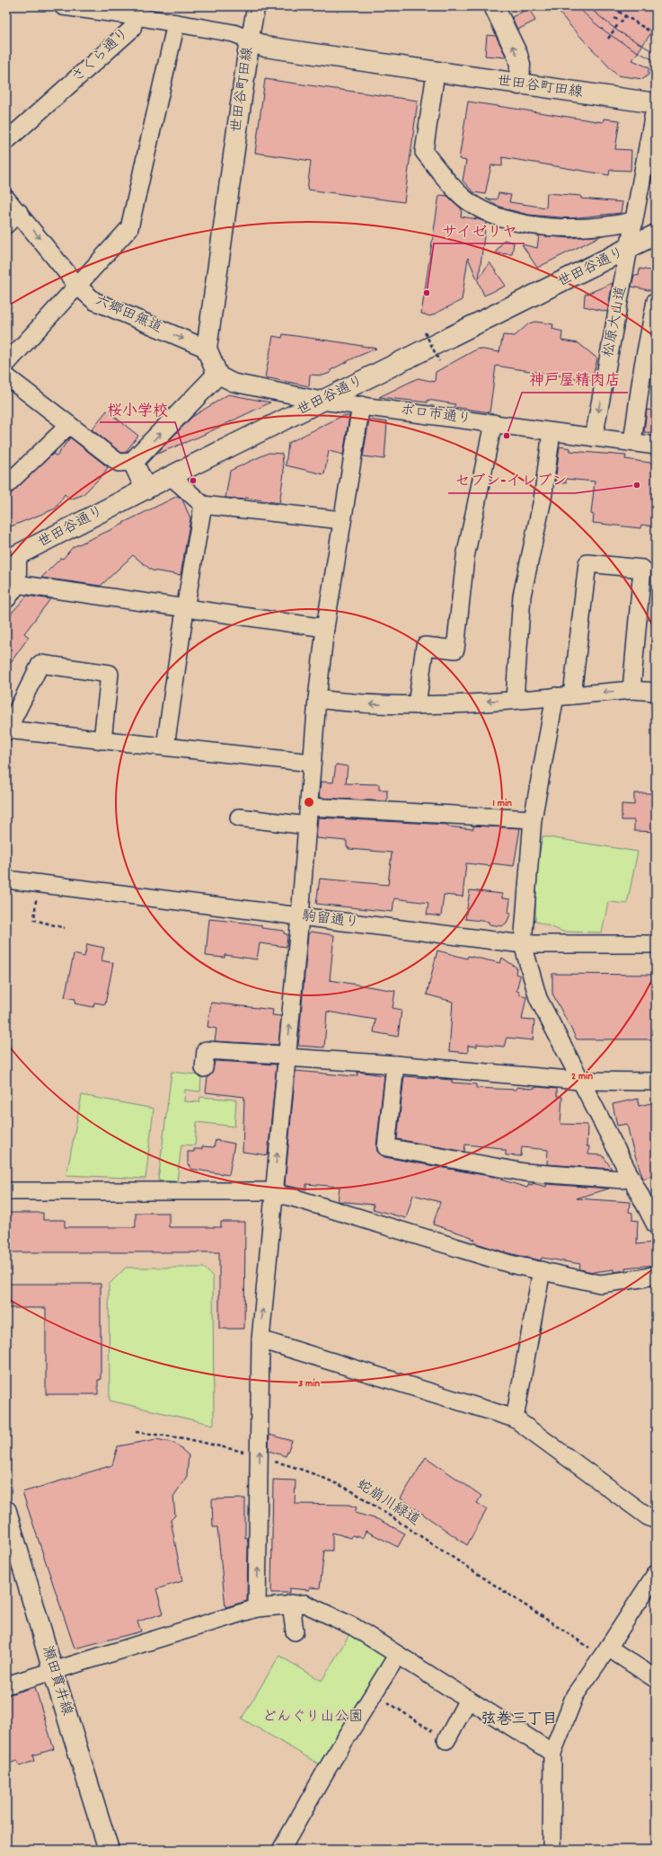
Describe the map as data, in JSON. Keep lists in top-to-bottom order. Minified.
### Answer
{"streets":{"main road":["世田谷町田線","世田谷通り","瀬田貫井線"],"street":["さくら通り","六郷田無道","松原大山道","ボロ市通り","駒留通り"],"path":["蛇崩川緑道"]},"crossings":[["さくら通り","世田谷町田線"],["世田谷町田線","六郷田無道"],["世田谷町田線","松原大山道"],["世田谷通り","松原大山道"],["世田谷通り","ボロ市通り"],["松原大山道","ボロ市通り"]],"districts":["弦巻三丁目"],"parks":["どんぐり山公園"],"places":["サイゼリヤ","神戸屋精肉店","桜小学校","セブン-イレブン"],"rings":["1 min","2 min","3 min"]}
